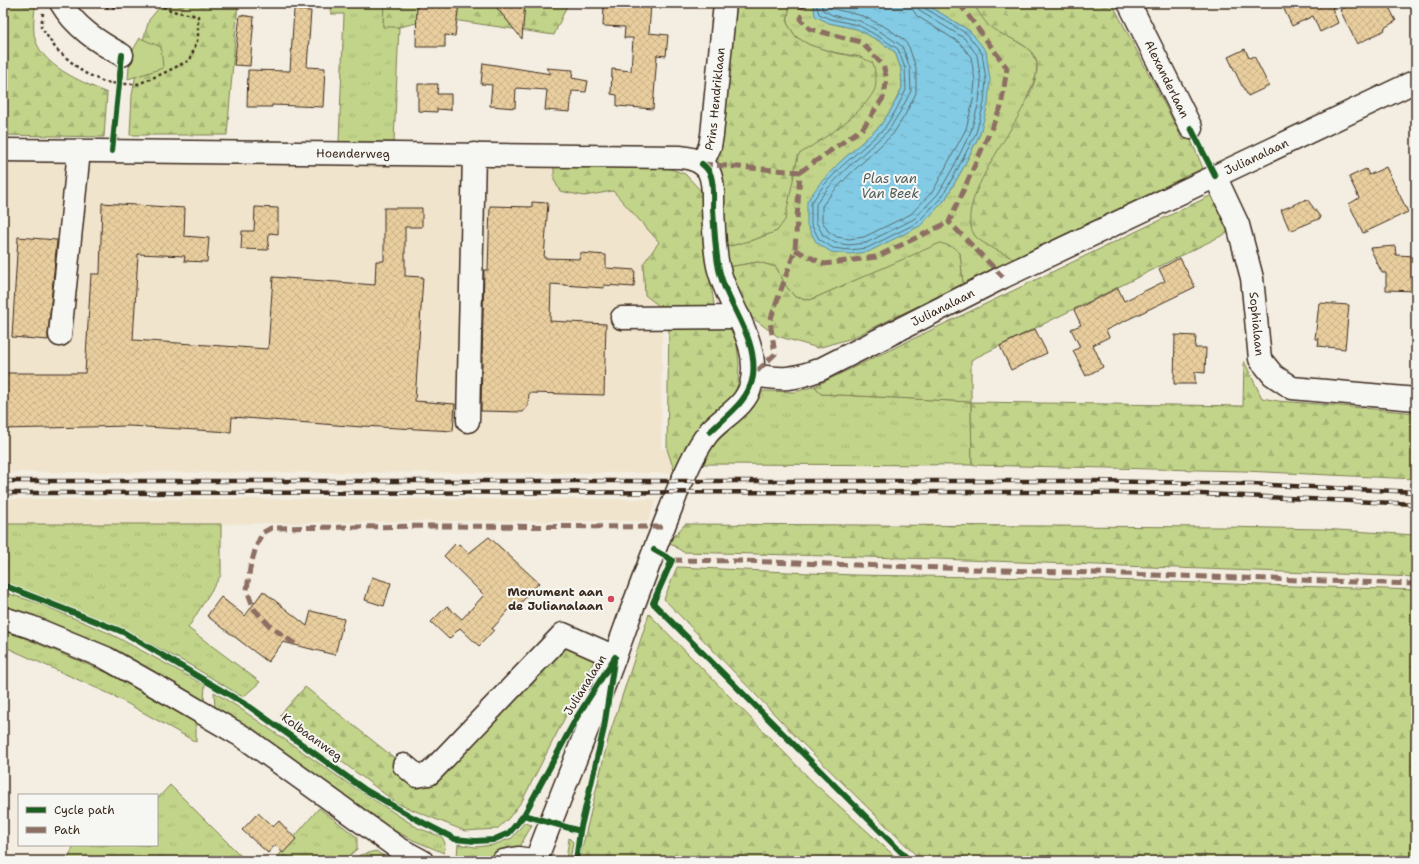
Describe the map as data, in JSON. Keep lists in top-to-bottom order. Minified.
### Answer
{"streets":{"street":["Alexanderlaan","Prins Hendriklaan","Hoenderweg","Julianalaan","Sophialaan"],"cycle path":["Kolbaanweg"]},"crossings":[["Prins Hendriklaan","Hoenderweg"],["Prins Hendriklaan","Julianalaan"],["Julianalaan","Sophialaan"]],"water":["Plas van Van Beek"],"places":["Monument aan de Julianalaan"],"legend":["Cycle path","Path"]}
